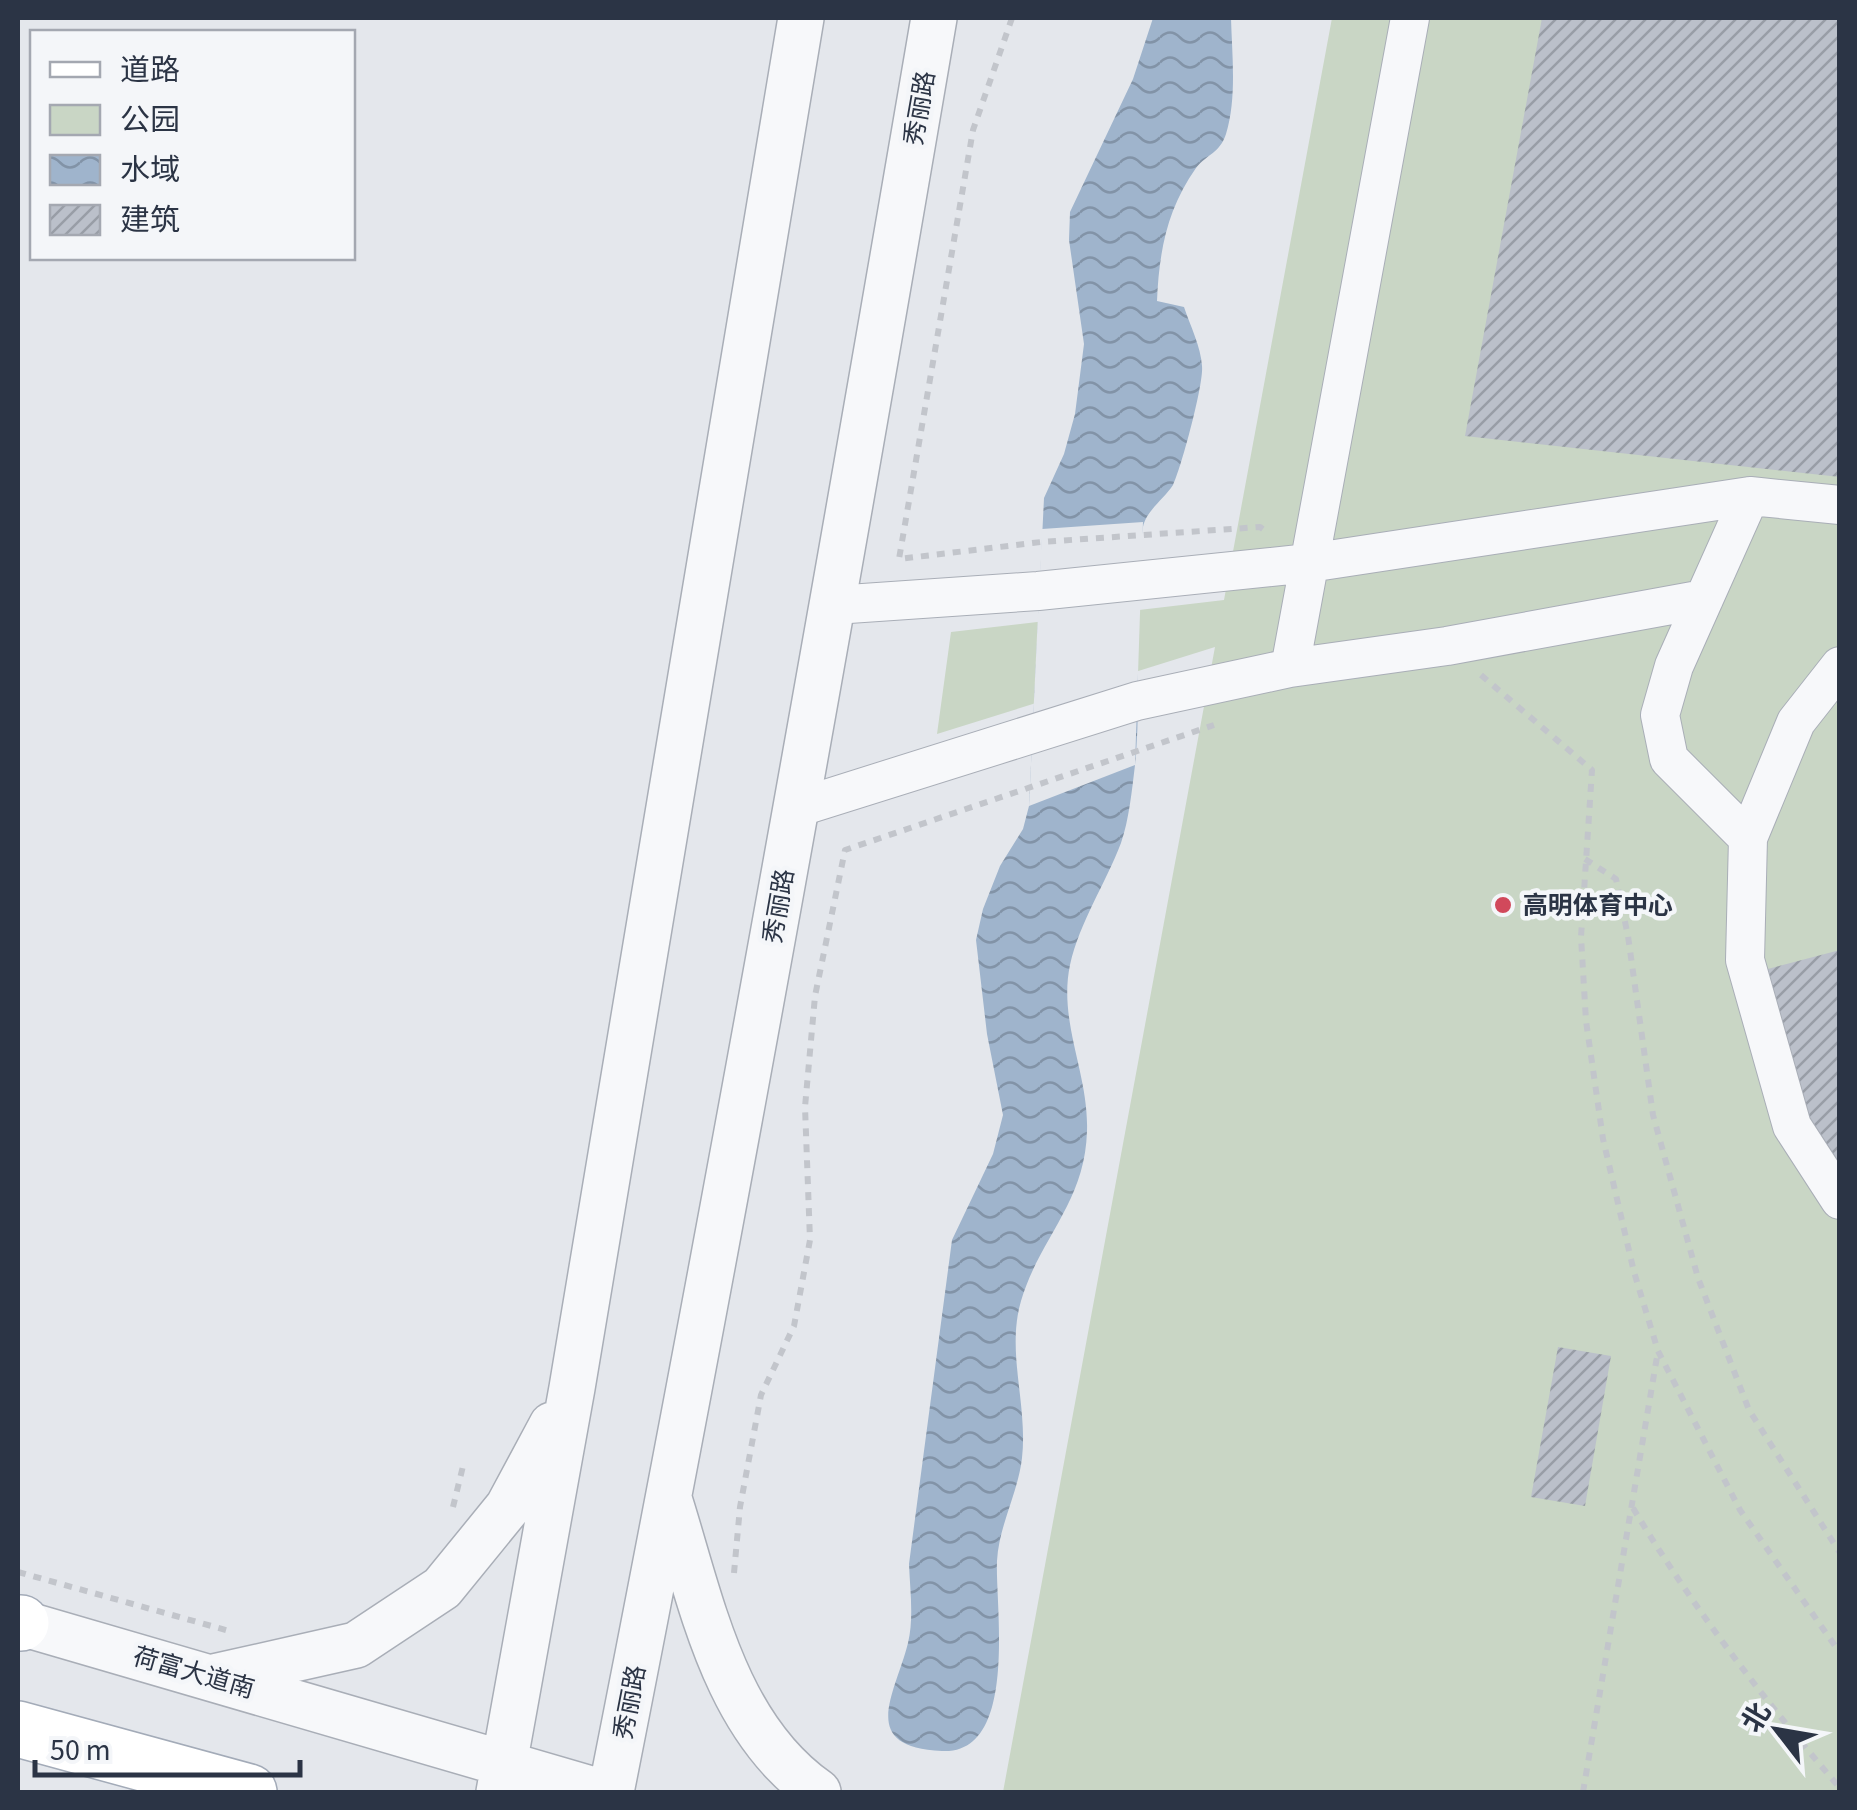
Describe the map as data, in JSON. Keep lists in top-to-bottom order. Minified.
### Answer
{"streets":{"street":["秀丽路","荷富大道南"]},"places":["高明体育中心"],"legend":["道路","公园","水域","建筑"],"scale_bar":"50 m","north":"top left"}
